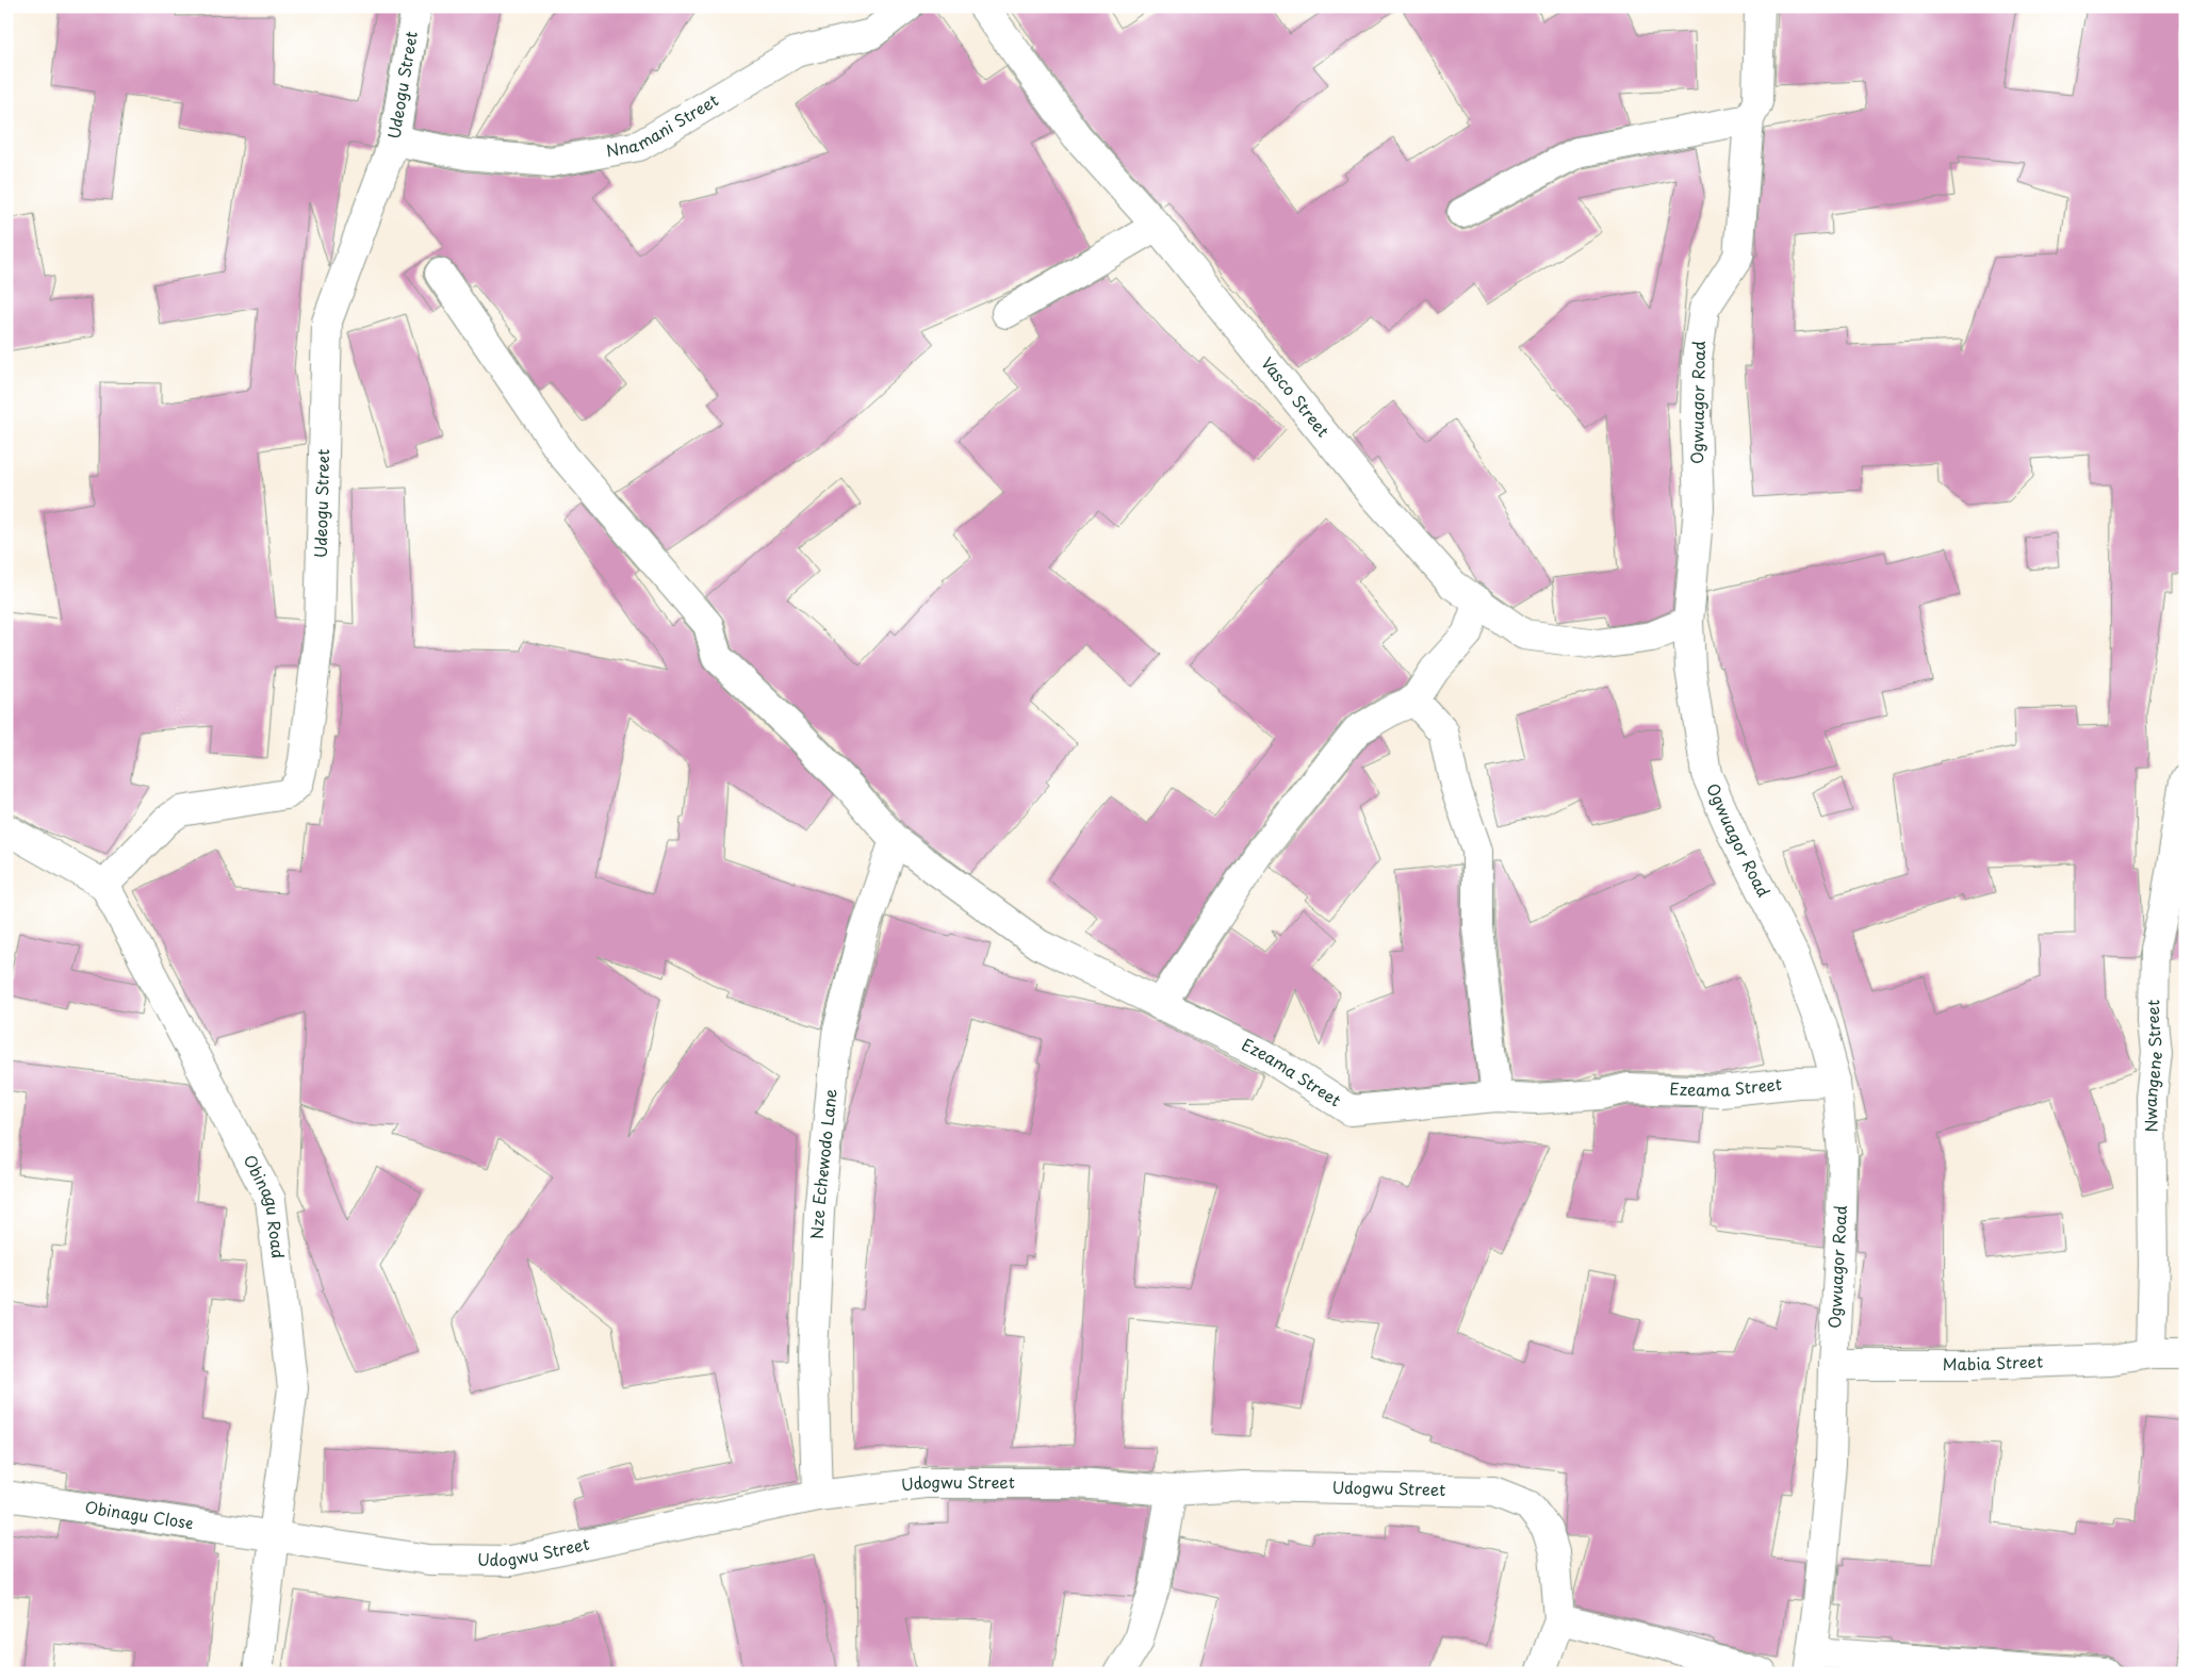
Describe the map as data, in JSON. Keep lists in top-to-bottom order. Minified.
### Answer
{"streets":{"street":["Udeogu Street","Nnamani Street","Vasco Street","Ogwuagor Road","Nwangene Street","Ezeama Street","Nze Echewodo Lane","Obinagu Road","Mabia Street","Udogwu Street","Obinagu Close"]},"crossings":[["Udeogu Street","Nnamani Street"],["Udeogu Street","Obinagu Road"],["Vasco Street","Ogwuagor Road"],["Ogwuagor Road","Ezeama Street"],["Ogwuagor Road","Mabia Street"],["Nwangene Street","Mabia Street"],["Ezeama Street","Nze Echewodo Lane"],["Nze Echewodo Lane","Udogwu Street"],["Obinagu Road","Udogwu Street"],["Obinagu Road","Obinagu Close"],["Udogwu Street","Obinagu Close"]]}
